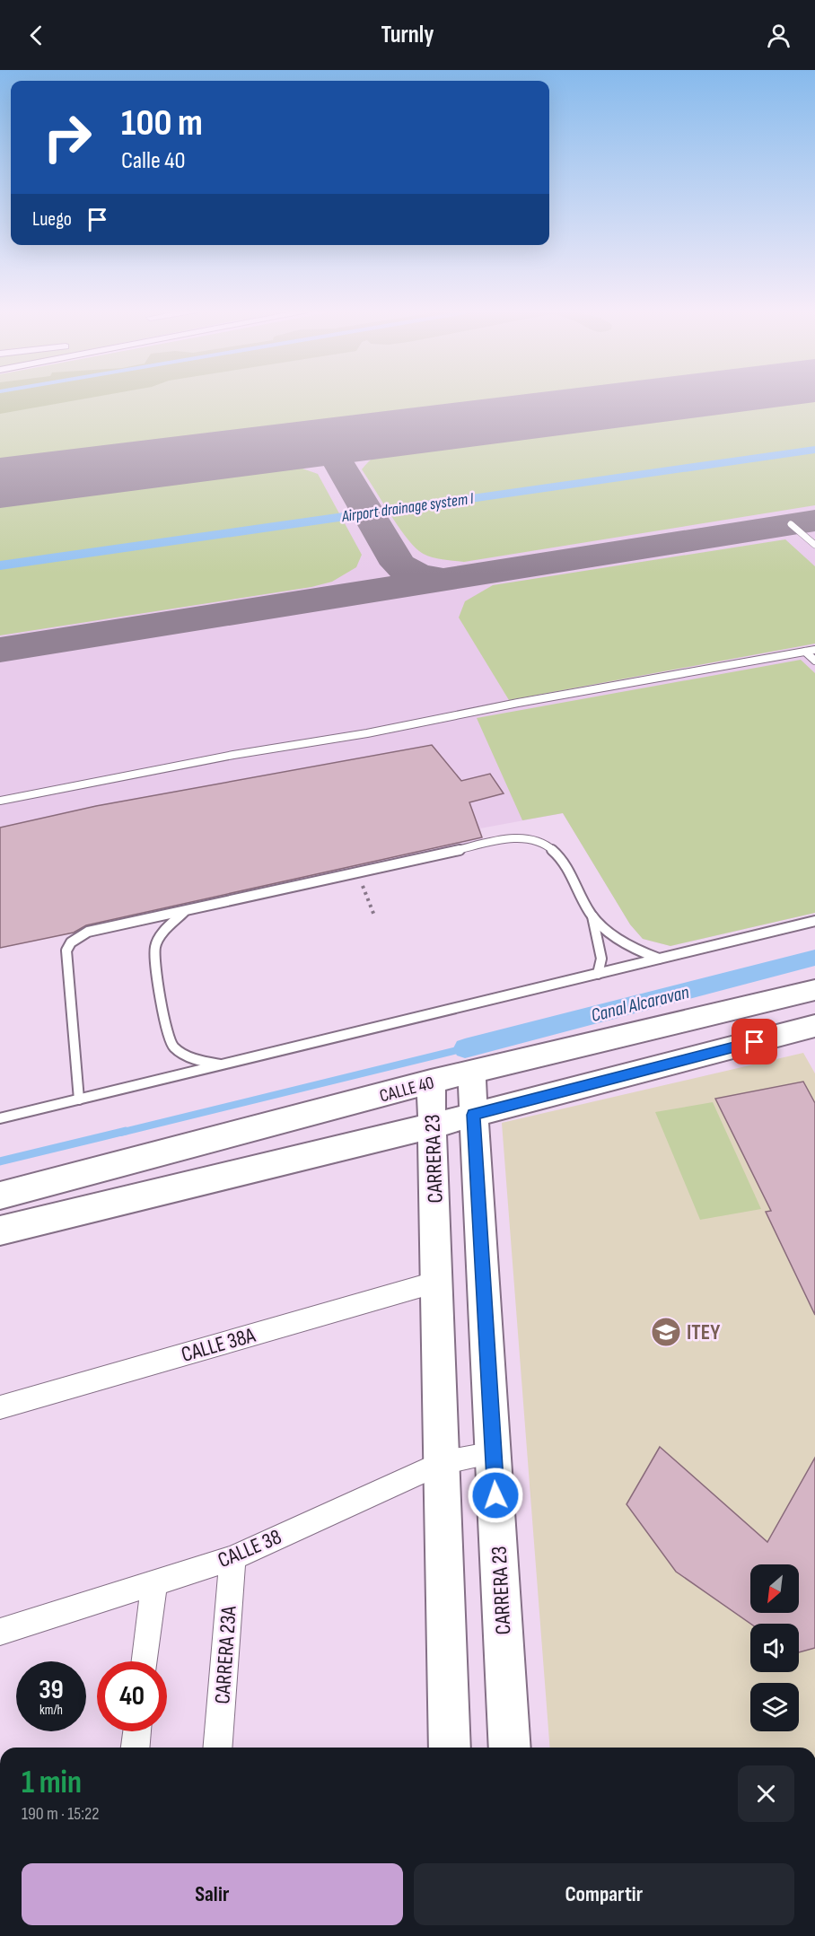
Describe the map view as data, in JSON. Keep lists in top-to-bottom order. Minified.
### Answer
{"streets":{"main road":["CALLE 40","CARRERA 23"],"street":["CALLE 38A","CALLE 38","CARRERA 23A"]},"crossings":[["CALLE 40","CARRERA 23"],["CARRERA 23","CALLE 38A"],["CARRERA 23","CALLE 38"],["CALLE 38","CARRERA 23A"]],"water":["Airport drainage system I","Canal Alcaravan"],"places":{"school or university":["ITEY"]},"north":"bottom left","page":{"header":"Turnly","turn":["100 m","Calle 40"],"then":"Luego","speed":"39 km/h","limit":"40","heading":["1 min","190 m · 15:22"],"buttons":["Salir","Compartir"]}}
